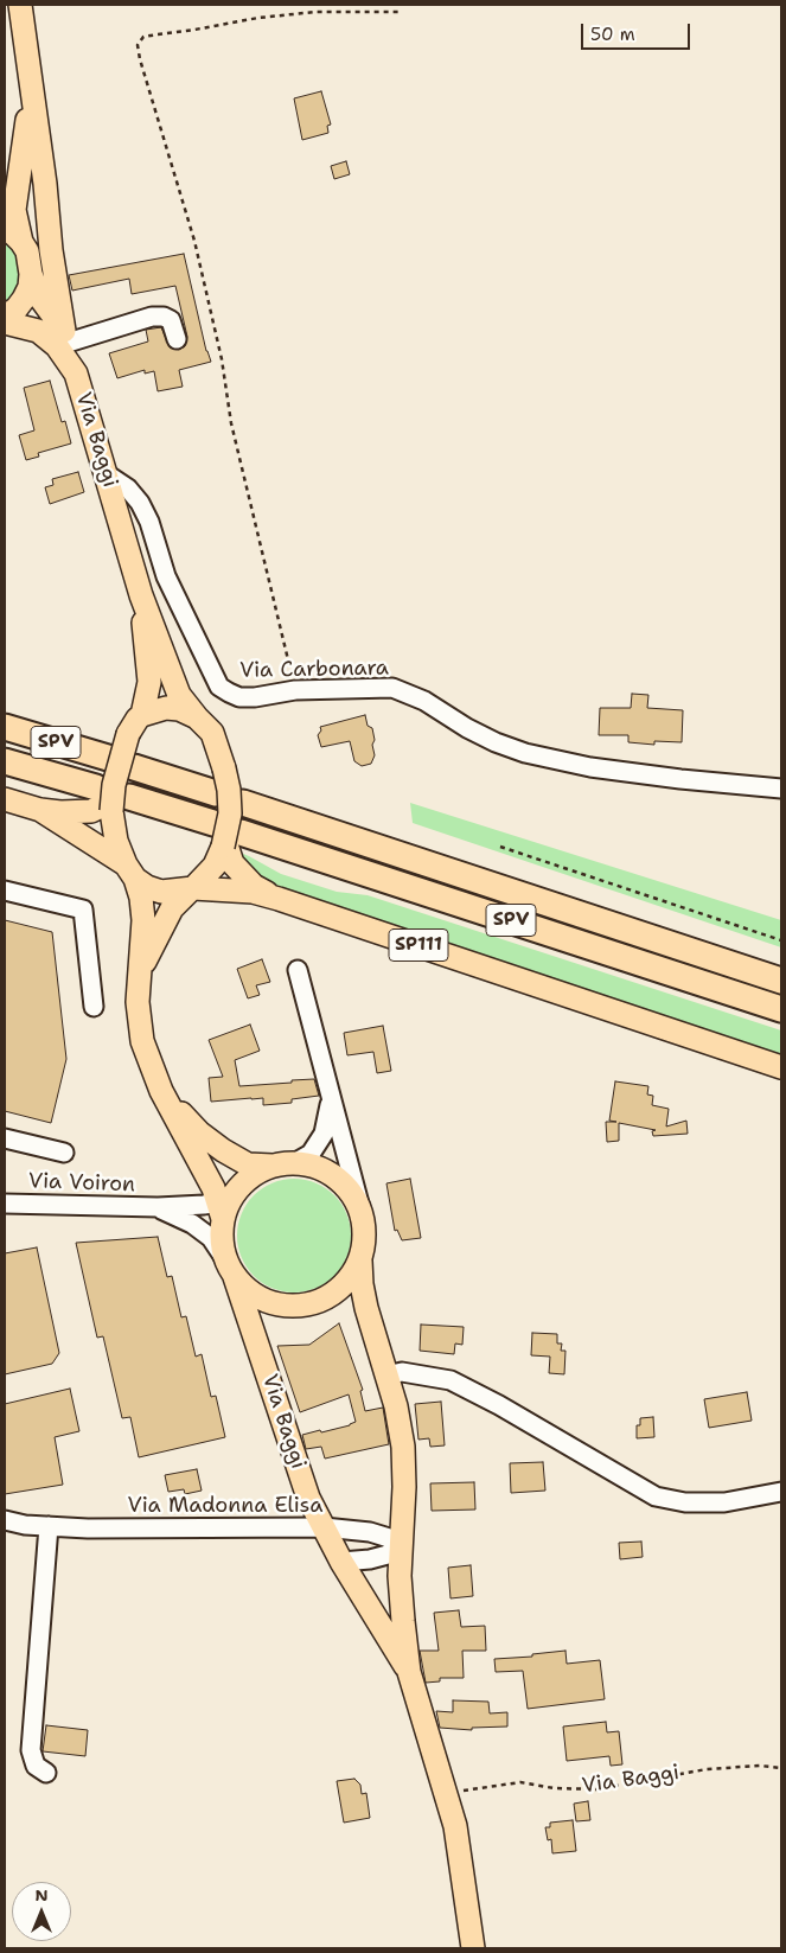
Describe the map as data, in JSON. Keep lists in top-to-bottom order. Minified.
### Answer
{"streets":{"highway":["SPV"],"main road":["Via Baggi","SP111"],"street":["Via Carbonara","Via Voiron","Via Madonna Elisa"]},"crossings":[["Via Baggi","Via Carbonara"],["Via Baggi","SPV"],["Via Baggi","SP111"],["Via Baggi","Via Voiron"],["Via Baggi","Via Madonna Elisa"],["SPV","SP111"]],"scale_bar":"50 m","north":"top"}
